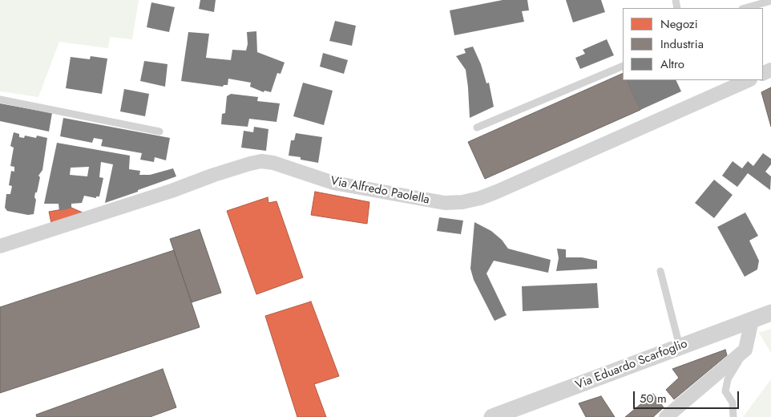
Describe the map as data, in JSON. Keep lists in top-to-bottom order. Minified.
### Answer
{"streets":{"street":["Via Alfredo Paolella","Via Eduardo Scarfoglio"]},"legend":["Negozi","Industria","Altro"],"scale_bar":"50 m"}
